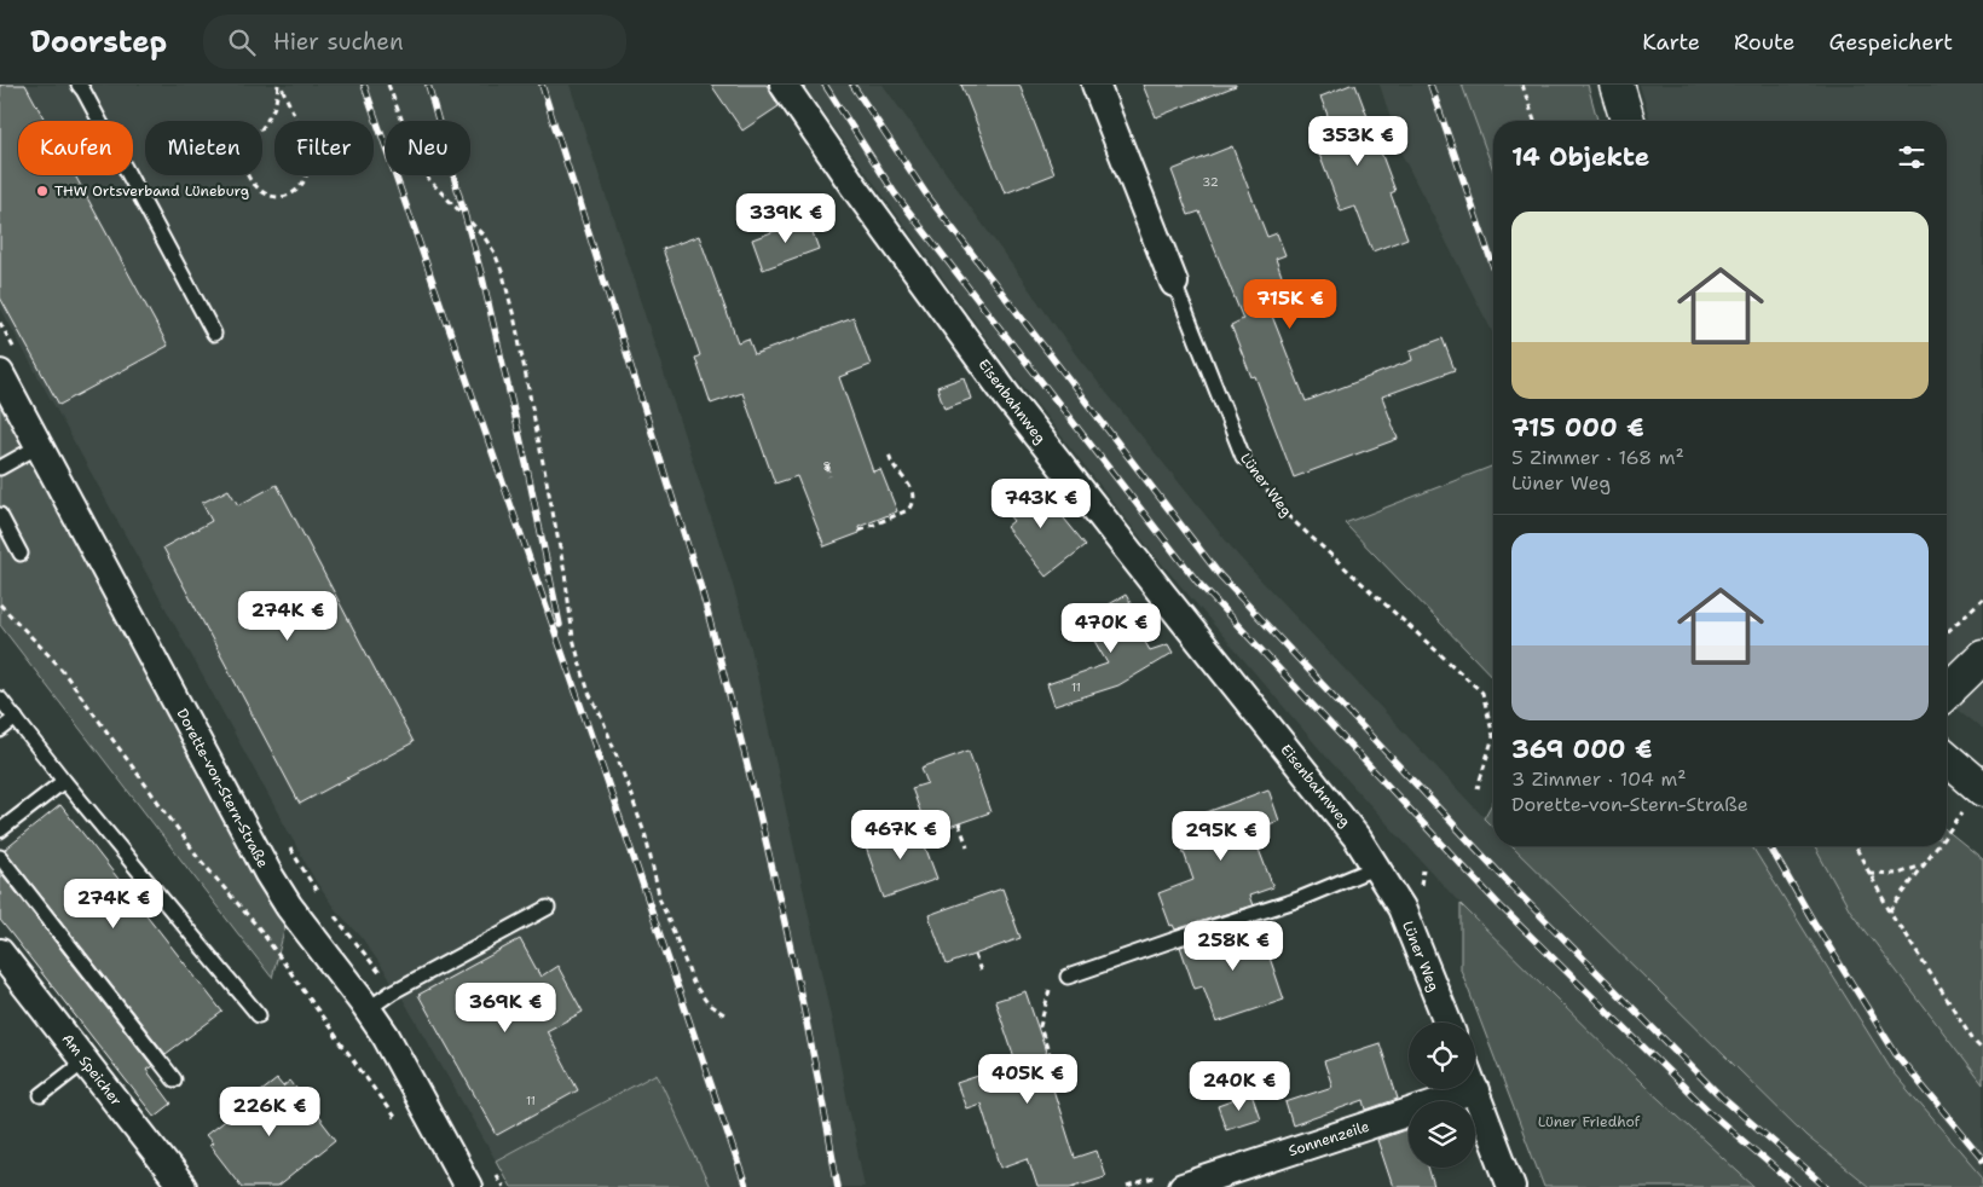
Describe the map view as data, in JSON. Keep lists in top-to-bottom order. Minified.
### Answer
{"streets":{"street":["Eisenbahnweg","Lüner Weg","Dorette-von-Stern-Straße","Am Speicher","Sonnenzeile"]},"crossings":[["Eisenbahnweg","Lüner Weg"]],"parks":["Lüner Friedhof"],"places":["THW Ortsverband Lüneburg"],"house_numbers":["32","8","11","11"],"page":{"header":"Doorstep","search":"Hier suchen","nav":["Karte","Route","Gespeichert"],"price":["353K €","339K €","715K €","743K €","274K €","470K €","467K €","295K €","274K €","258K €","369K €","405K €","240K €","226K €"],"chip":["Kaufen","Mieten","Filter","Neu"],"heading":"14 Objekte","list":[{"name":"715 000 €","note":"5 Zimmer · 168 m² · Lüner Weg"},{"name":"369 000 €","note":"3 Zimmer · 104 m² · Dorette-von-Stern-Straße"}]}}
